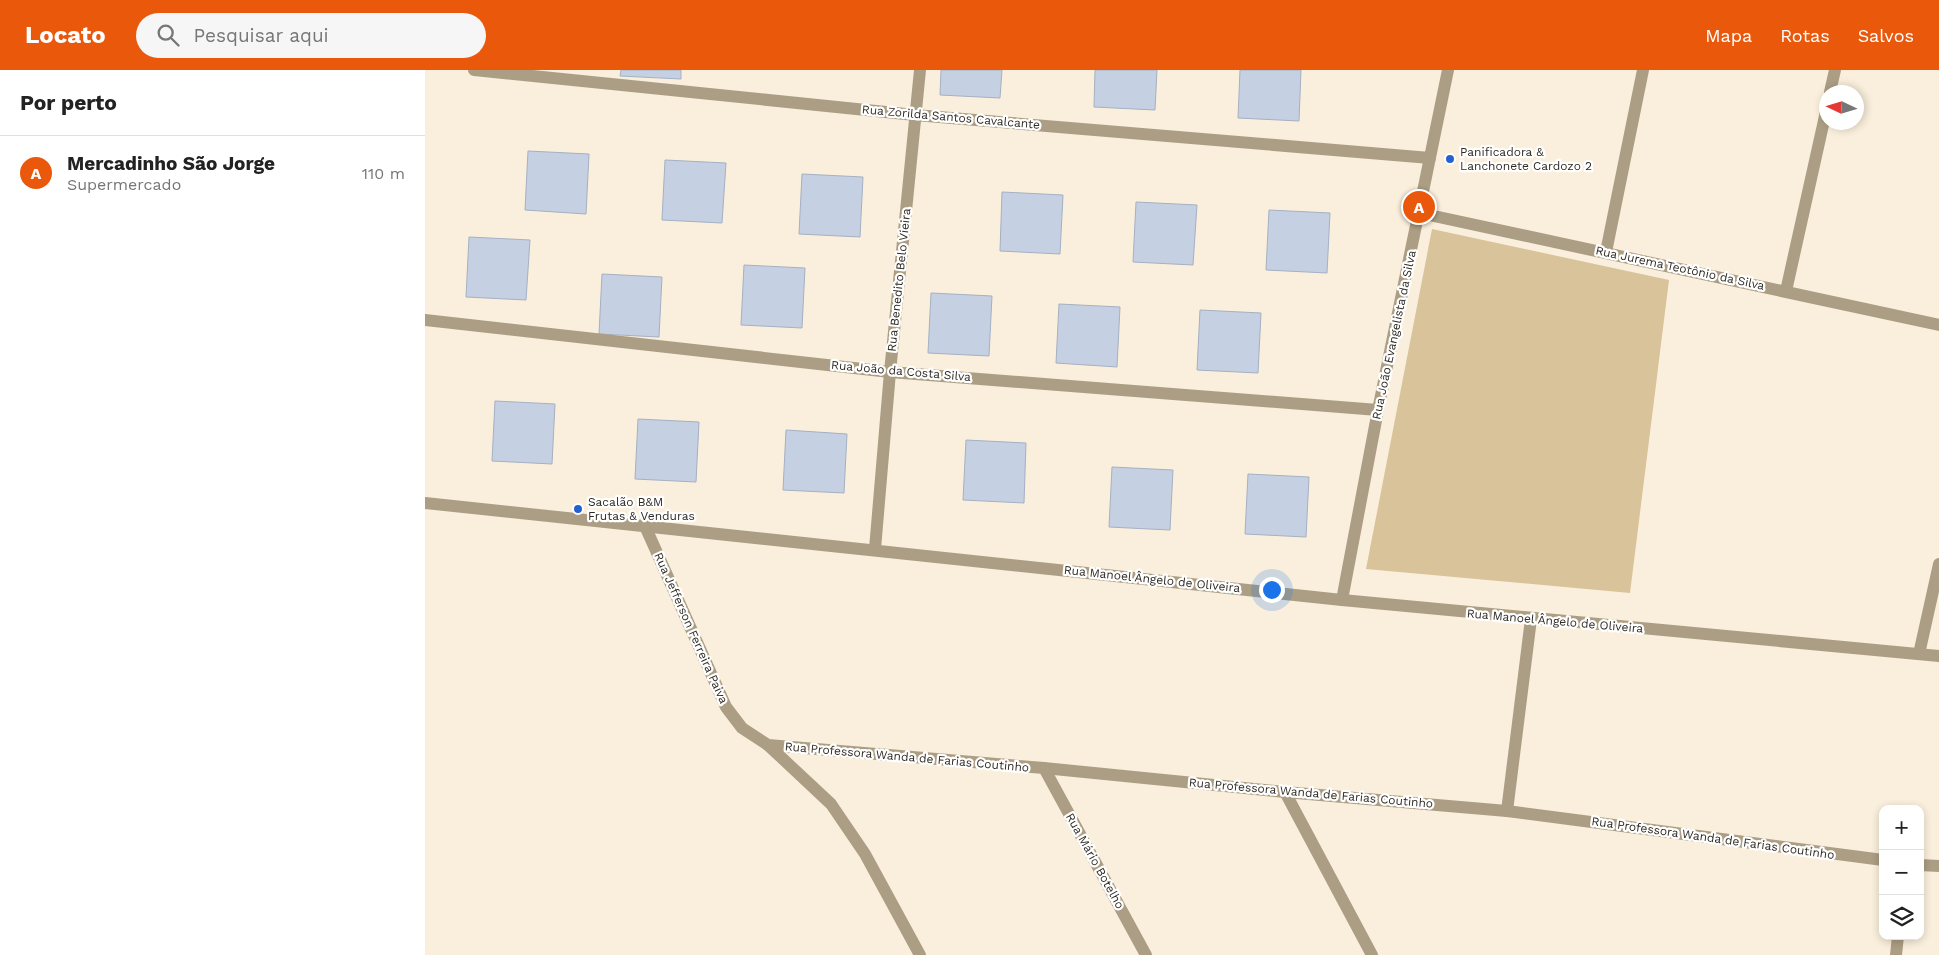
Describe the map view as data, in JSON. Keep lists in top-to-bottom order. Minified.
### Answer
{"streets":{"street":["Rua Zorilda Santos Cavalcante","Rua Jurema Teotônio da Silva","Rua Benedito Belo Vieira","Rua João Evangelista da Silva","Rua João da Costa Silva","Rua Manoel Ângelo de Oliveira","Rua Jefferson Ferreira Paiva","Rua Professora Wanda de Farias Coutinho","Rua Mário Botelho"]},"crossings":[["Rua Zorilda Santos Cavalcante","Rua Benedito Belo Vieira"],["Rua Zorilda Santos Cavalcante","Rua João Evangelista da Silva"],["Rua Jurema Teotônio da Silva","Rua João Evangelista da Silva"],["Rua Benedito Belo Vieira","Rua João da Costa Silva"],["Rua Benedito Belo Vieira","Rua Manoel Ângelo de Oliveira"],["Rua João Evangelista da Silva","Rua João da Costa Silva"],["Rua João Evangelista da Silva","Rua Manoel Ângelo de Oliveira"],["Rua Manoel Ângelo de Oliveira","Rua Jefferson Ferreira Paiva"],["Rua Jefferson Ferreira Paiva","Rua Professora Wanda de Farias Coutinho"],["Rua Professora Wanda de Farias Coutinho","Rua Mário Botelho"]],"places":["Panificadora & Lanchonete Cardozo 2","Sacalão B&M Frutas & Venduras"],"north":"left","page":{"header":"Locato","search":"Pesquisar aqui","nav":["Mapa","Rotas","Salvos"],"heading":"Por perto","list":[{"mark":"A","name":"Mercadinho São Jorge","note":"Supermercado","value":"110 m"}],"pins":"A","map_buttons":["+","−"]}}
